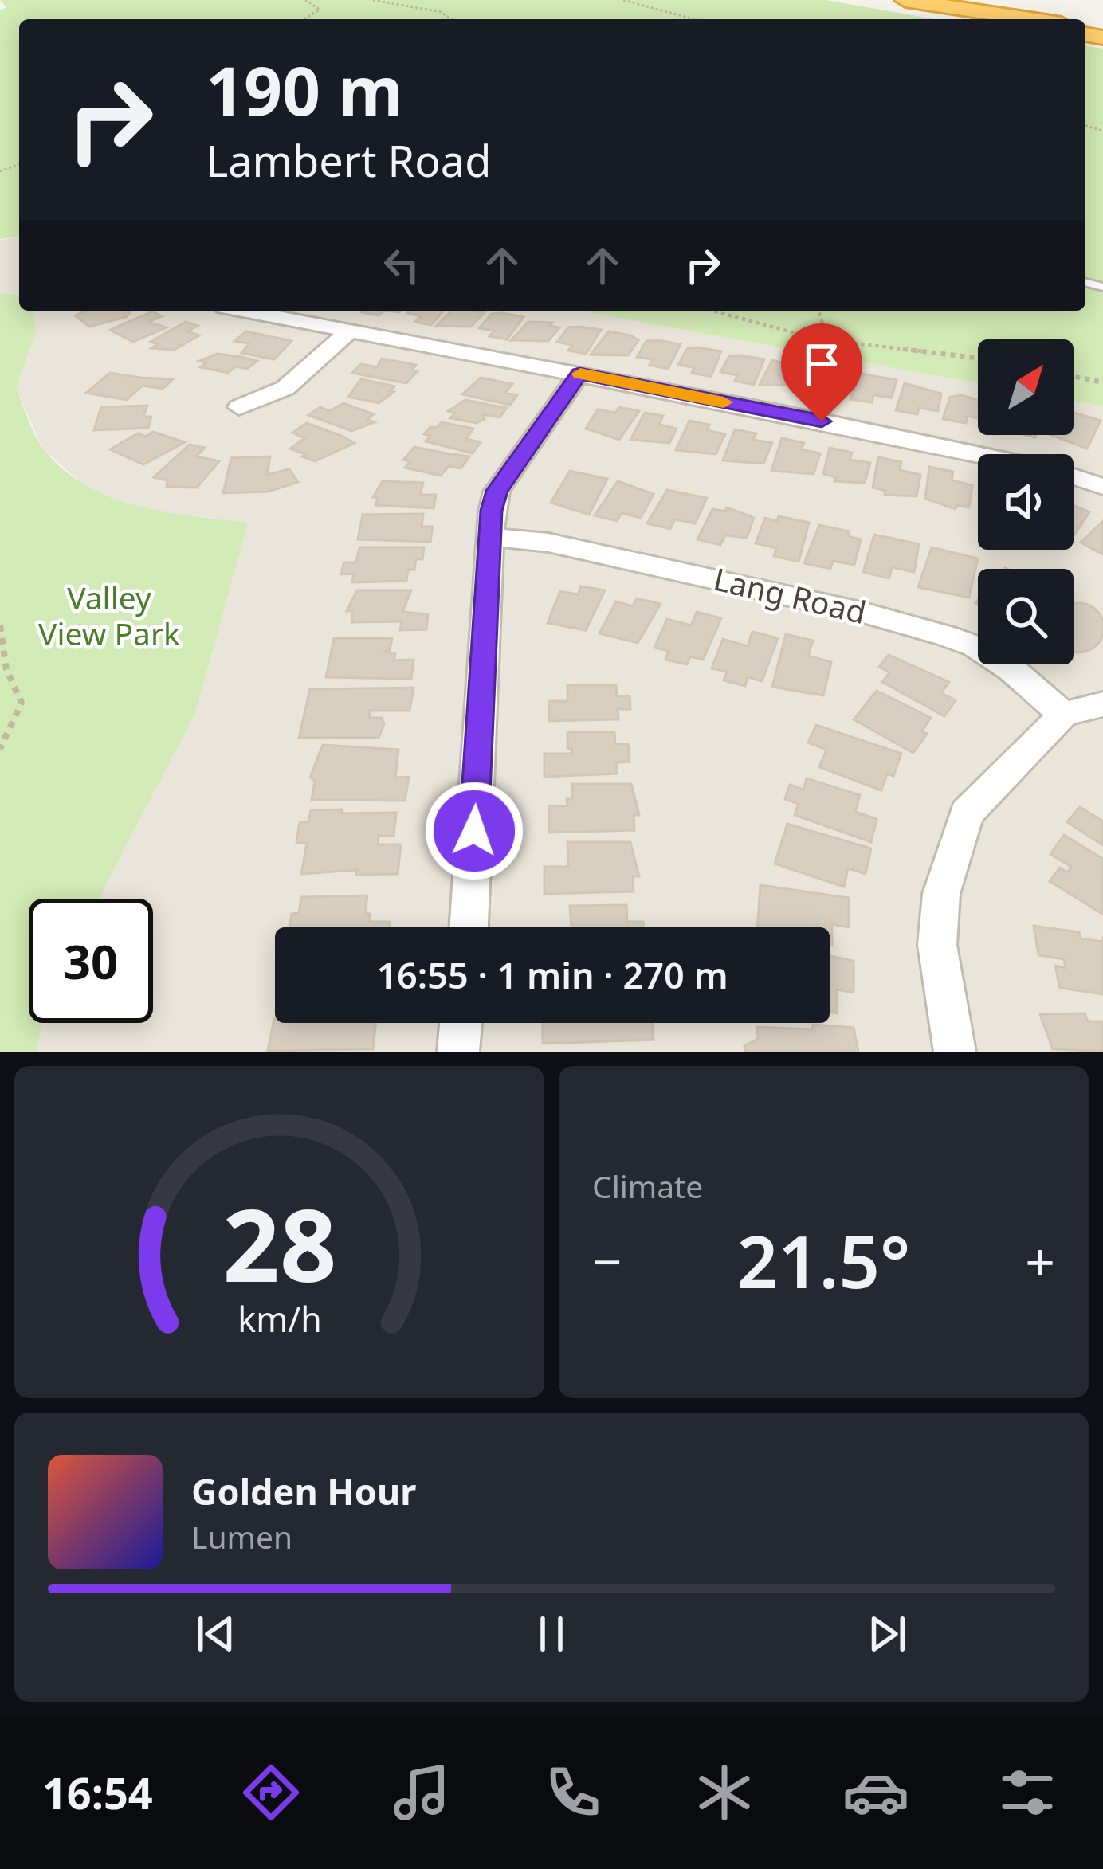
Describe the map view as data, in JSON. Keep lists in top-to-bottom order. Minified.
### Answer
{"streets":{"street":["Lang Road"]},"parks":["Valley View Park"],"north":"top right","page":{"turn":["190 m","Lambert Road"],"limit":"30","trip":"16:55 · 1 min · 270 m","tile":"Climate","heat":["−","21.5°","+"],"song":["Golden Hour","Lumen"],"tabs":"16:54","gauge":["28","km/h"]}}
